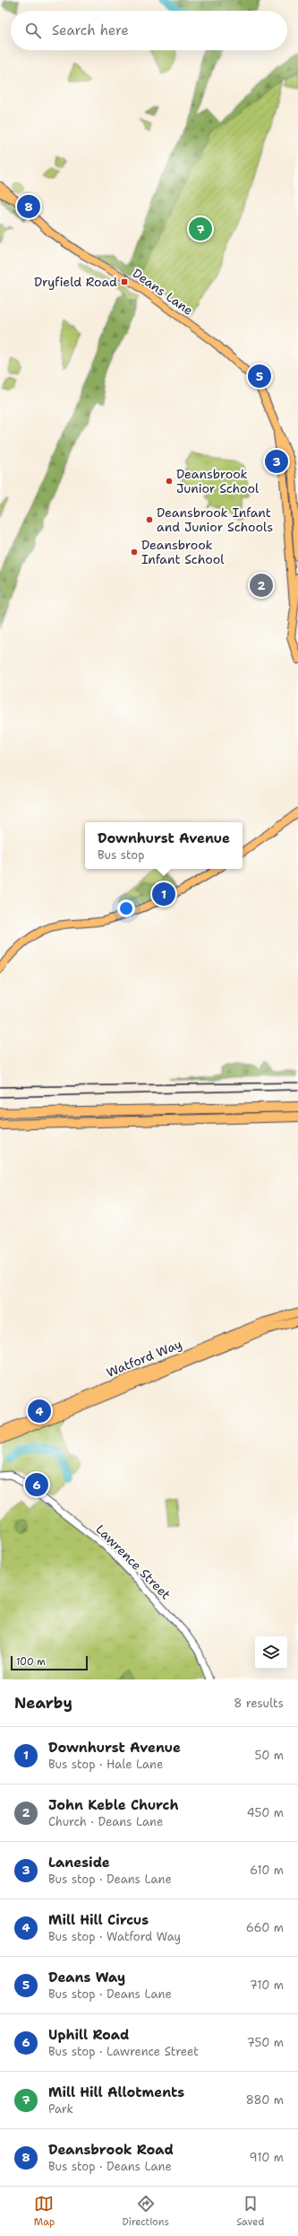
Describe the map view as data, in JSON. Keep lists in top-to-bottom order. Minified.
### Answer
{"streets":{"highway":["Watford Way"],"main road":["Deans Lane"],"street":["Lawrence Street"]},"places":{"transit":["Dryfield Road"],"other":["Deansbrook Junior School","Deansbrook Infant and Junior Schools","Deansbrook Infant School"]},"scale_bar":"100 m","page":{"search":"Search here","pins":["8","7","5","3","2","1","4","6"],"popup":["Downhurst Avenue","Bus stop"],"scale":"100 m","heading":["Nearby","8 results"],"list":[{"mark":"1","name":"Downhurst Avenue","note":"Bus stop · Hale Lane","value":"50 m"},{"mark":"2","name":"John Keble Church","note":"Church · Deans Lane","value":"450 m"},{"mark":"3","name":"Laneside","note":"Bus stop · Deans Lane","value":"610 m"},{"mark":"4","name":"Mill Hill Circus","note":"Bus stop · Watford Way","value":"660 m"},{"mark":"5","name":"Deans Way","note":"Bus stop · Deans Lane","value":"710 m"},{"mark":"6","name":"Uphill Road","note":"Bus stop · Lawrence Street","value":"750 m"},{"mark":"7","name":"Mill Hill Allotments","note":"Park","value":"880 m"},{"mark":"8","name":"Deansbrook Road","note":"Bus stop · Deans Lane","value":"910 m"}],"nav":["Map","Directions","Saved"]}}
